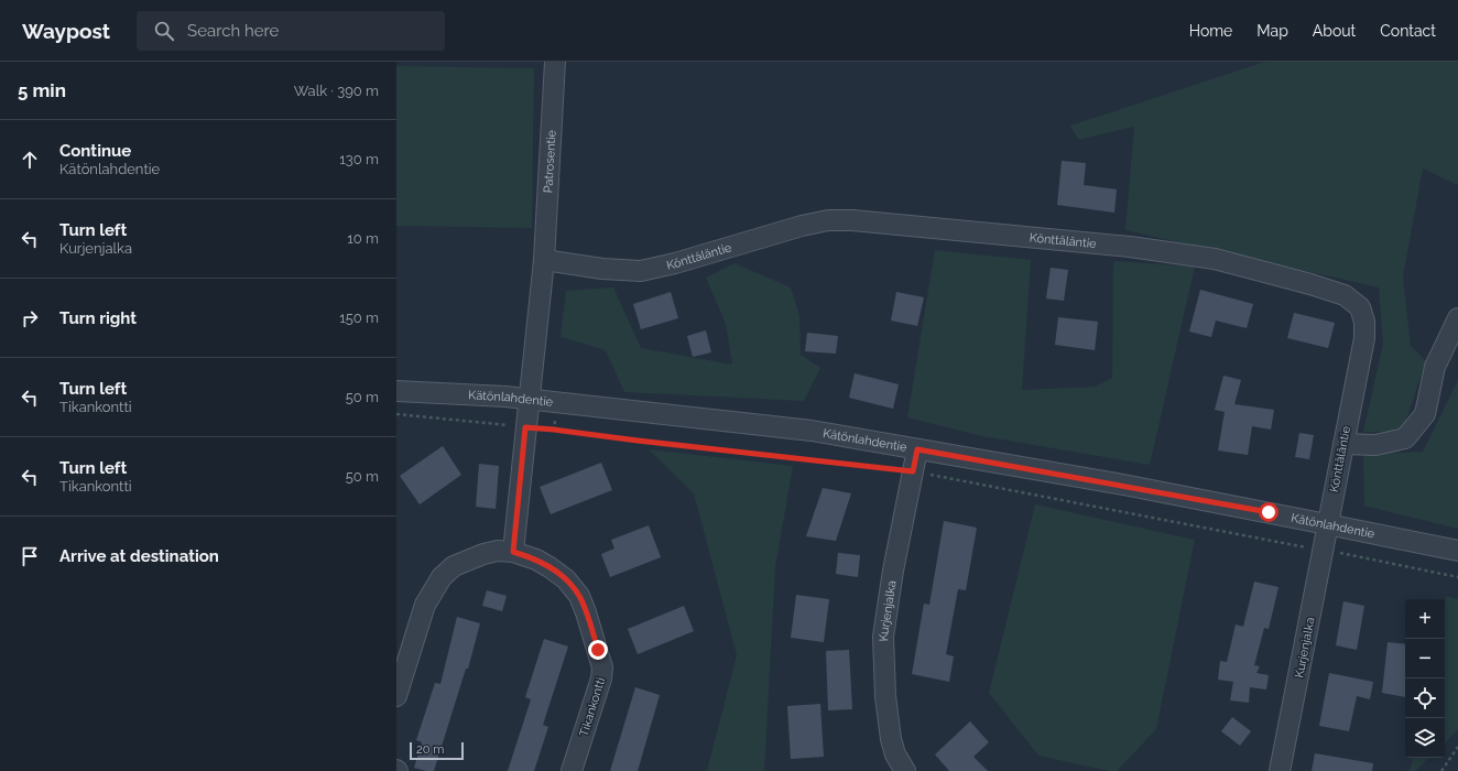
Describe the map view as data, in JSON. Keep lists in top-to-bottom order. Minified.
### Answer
{"streets":{"street":["Patrosentie","Könttäläntie","Kätönlahdentie","Kurjenjalka","Tikankontti"]},"crossings":[["Patrosentie","Könttäläntie"],["Patrosentie","Kätönlahdentie"],["Könttäläntie","Kätönlahdentie"],["Könttäläntie","Kurjenjalka"],["Kätönlahdentie","Kurjenjalka"]],"scale_bar":"20 m","page":{"header":"Waypost","search":"Search here","nav":["Home","Map","About","Contact"],"heading":["5 min","Walk · 390 m"],"list":[["Continue","Kätönlahdentie","130 m"],["Turn left","Kurjenjalka","10 m"],["Turn right","150 m"],["Turn left","Tikankontti","50 m"],["Turn left","Tikankontti","50 m"],"Arrive at destination"],"map_buttons":["+","−"],"scale":"20 m"}}
